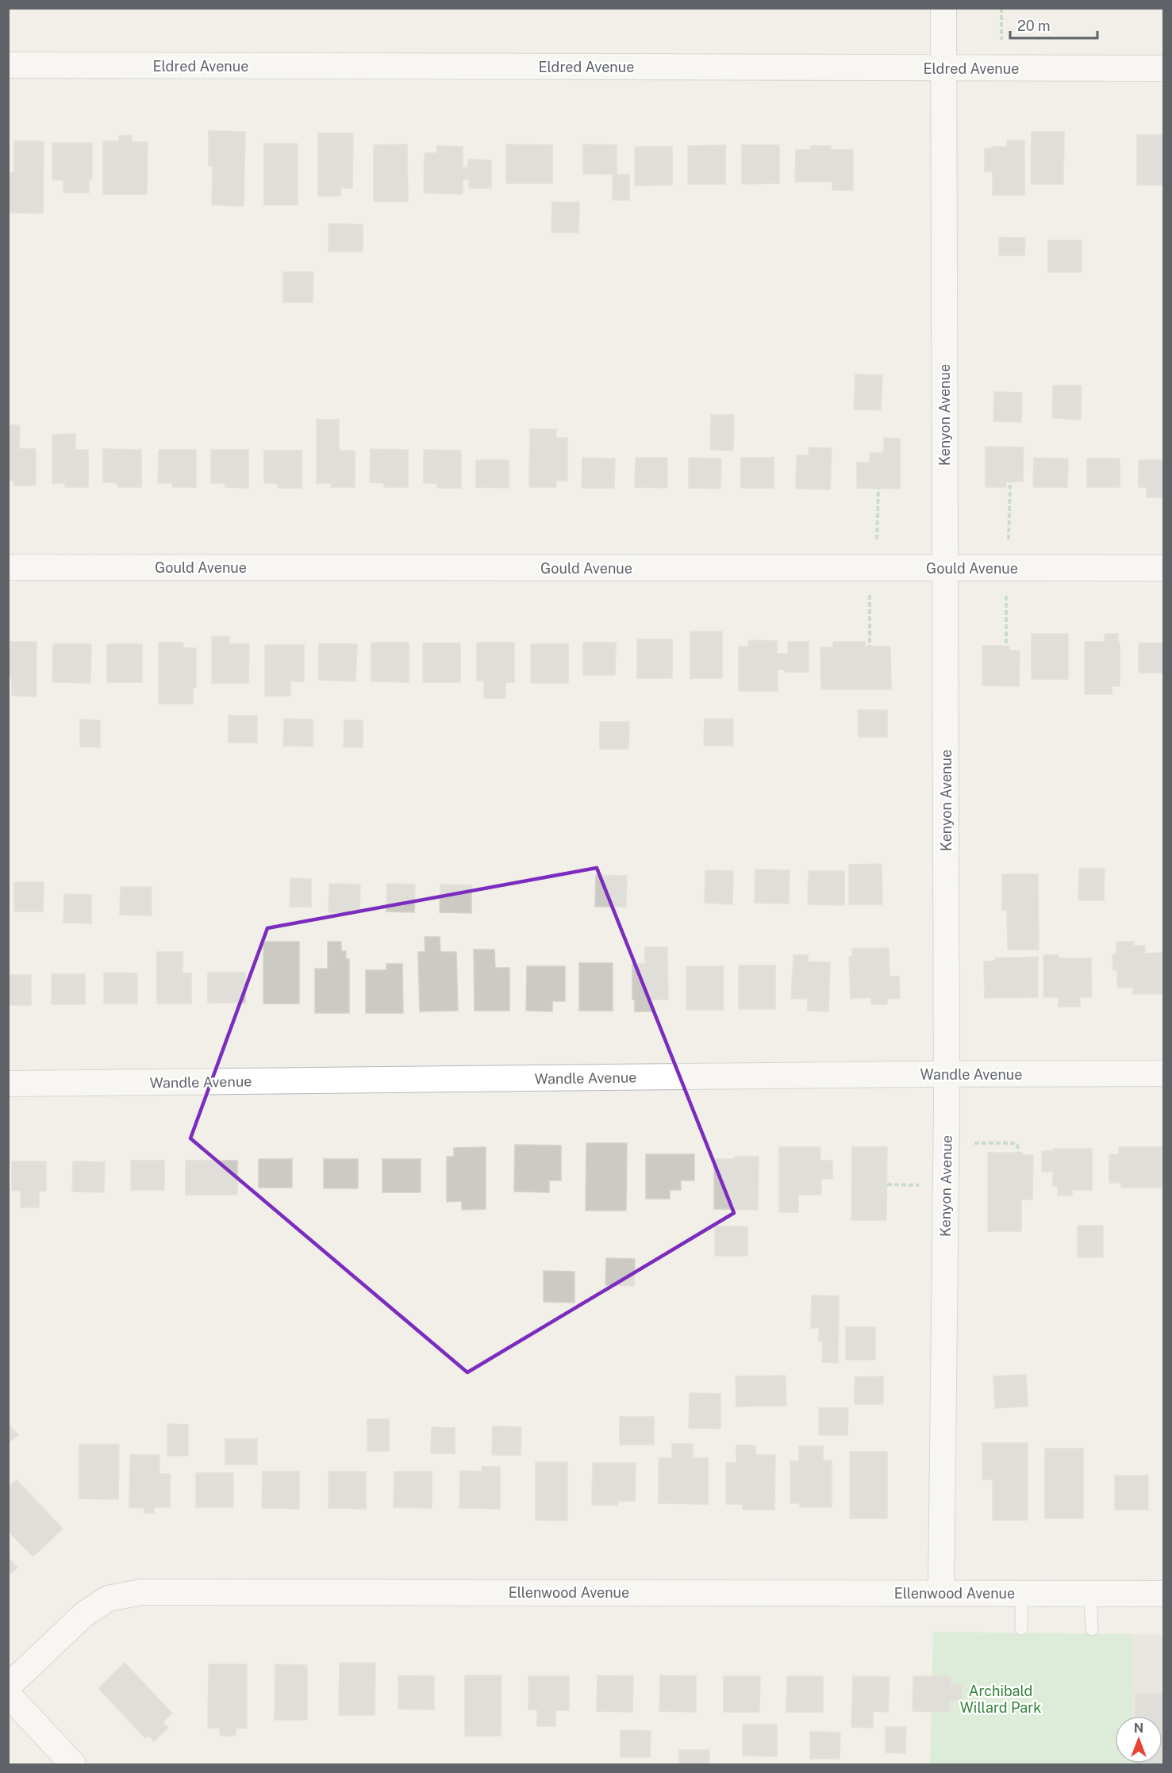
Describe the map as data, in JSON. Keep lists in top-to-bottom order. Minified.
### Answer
{"streets":{"street":["Eldred Avenue","Kenyon Avenue","Gould Avenue","Wandle Avenue","Ellenwood Avenue"]},"crossings":[["Eldred Avenue","Kenyon Avenue"],["Kenyon Avenue","Gould Avenue"],["Kenyon Avenue","Wandle Avenue"],["Kenyon Avenue","Ellenwood Avenue"]],"parks":["Archibald Willard Park"],"scale_bar":"20 m","north":"top"}
